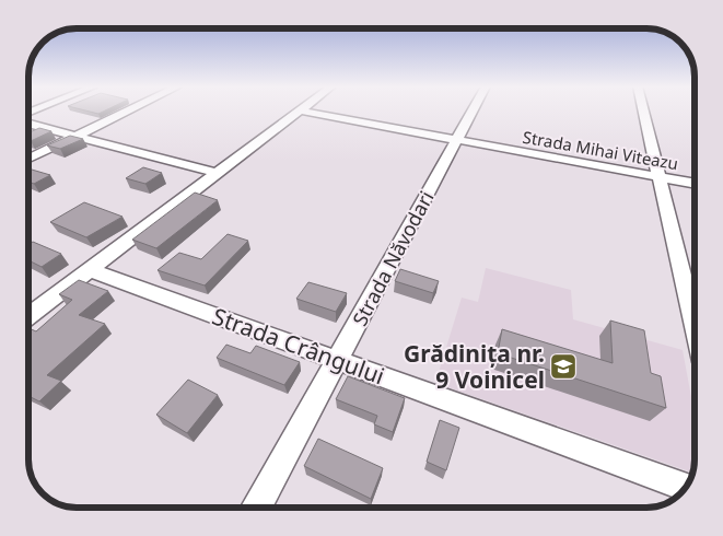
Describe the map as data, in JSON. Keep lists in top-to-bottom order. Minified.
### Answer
{"streets":{"street":["Strada Mihai Viteazu","Strada Năvodari","Strada Crângului"]},"crossings":[["Strada Mihai Viteazu","Strada Năvodari"],["Strada Năvodari","Strada Crângului"]],"places":{"school or university":["Grădinița nr. 9 Voinicel"]}}
